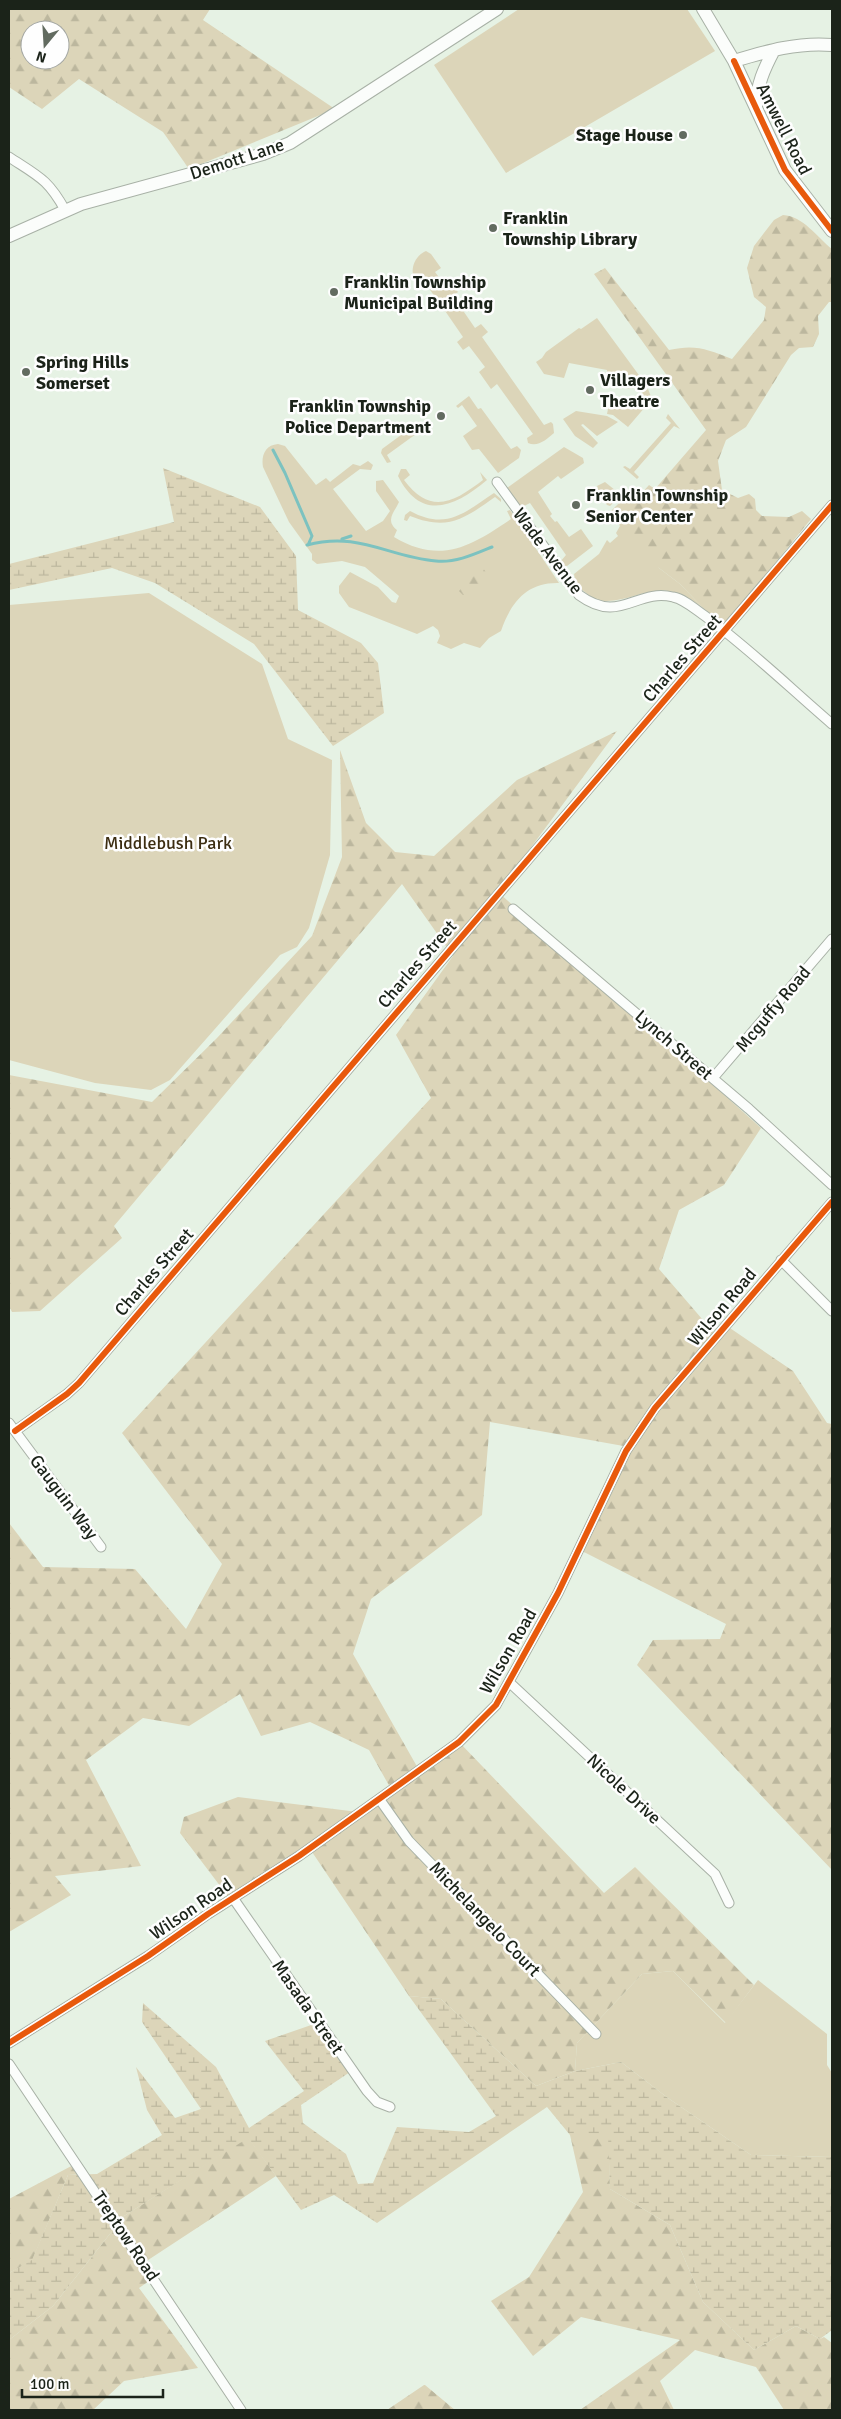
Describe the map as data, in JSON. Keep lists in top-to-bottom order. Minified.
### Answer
{"streets":{"street":["Amwell Road","Demott Lane","Wade Avenue","Charles Street","Mcguffy Road","Lynch Street","Wilson Road","Gauguin Way","Nicole Drive","Michelangelo Court","Masada Street","Treptow Road"]},"crossings":[["Wade Avenue","Charles Street"],["Charles Street","Gauguin Way"],["Mcguffy Road","Lynch Street"],["Wilson Road","Nicole Drive"],["Wilson Road","Michelangelo Court"],["Wilson Road","Masada Street"]],"parks":["Middlebush Park"],"places":["Stage House","Franklin Township Library","Franklin Township Municipal Building","Spring Hills Somerset","Villagers Theatre","Franklin Township Police Department","Franklin Township Senior Center"],"scale_bar":"100 m","north":"bottom"}
